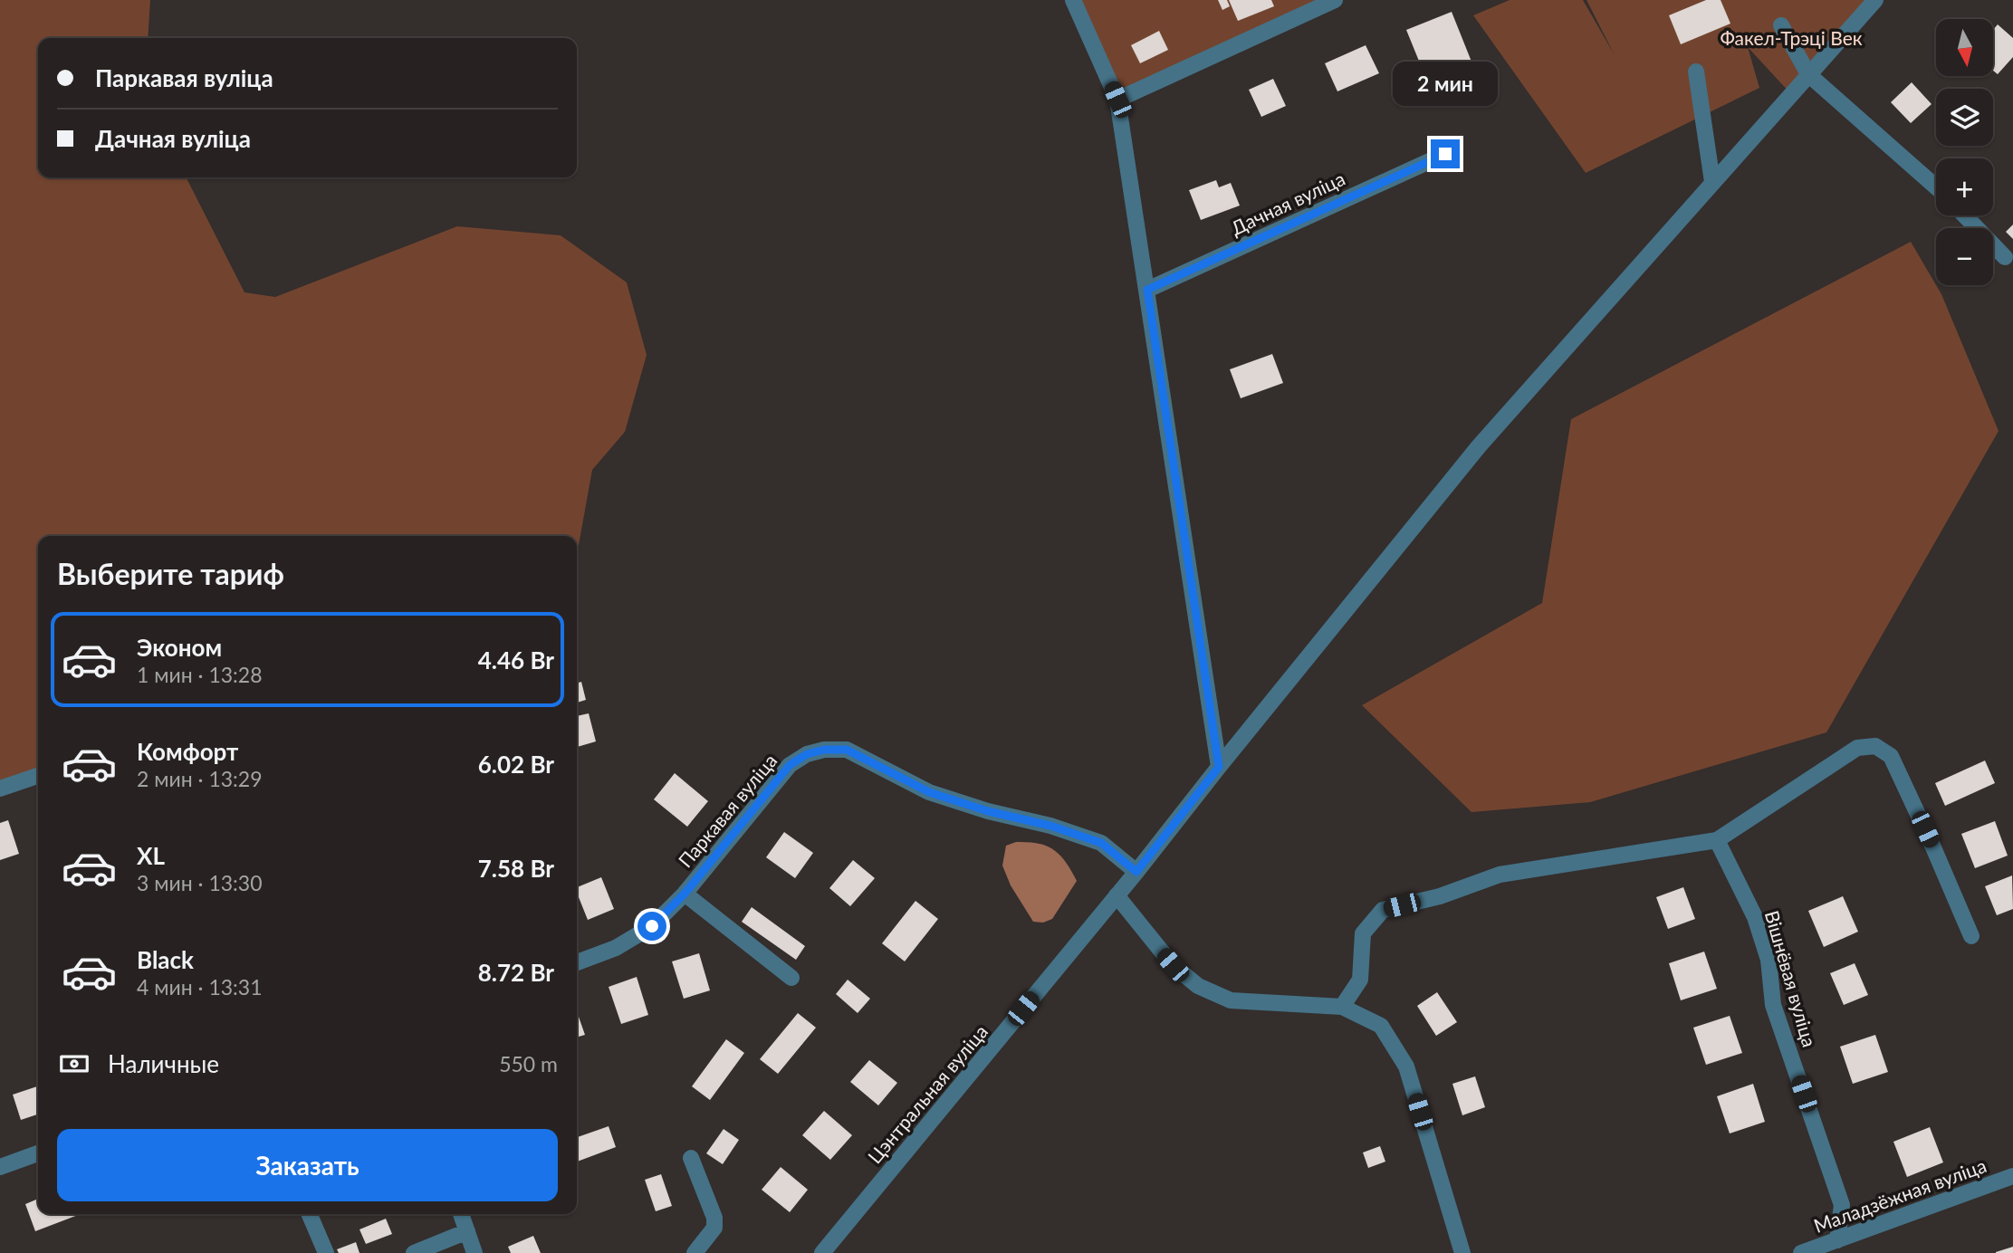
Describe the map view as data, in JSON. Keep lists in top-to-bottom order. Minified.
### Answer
{"streets":{"street":["Дачная вуліца","Паркавая вуліца","Вішнёвая вуліца","Цэнтральная вуліца","Маладзёжная вуліца"]},"crossings":[["Паркавая вуліца","Цэнтральная вуліца"],["Вішнёвая вуліца","Маладзёжная вуліца"]],"parks":["Факел-Трэці Век"],"north":"bottom","page":{"map_buttons":["+","−"],"banner":["Паркавая вуліца","Дачная вуліца"],"bubble":"2 мин","heading":"Выберите тариф","list":[{"name":"Эконом","note":"1 мин · 13:28","value":"4.46 Br"},{"name":"Комфорт","note":"2 мин · 13:29","value":"6.02 Br"},{"name":"XL","note":"3 мин · 13:30","value":"7.58 Br"},{"name":"Black","note":"4 мин · 13:31","value":"8.72 Br"}],"pay":["Наличные","550 m"],"buttons":"Заказать"}}
